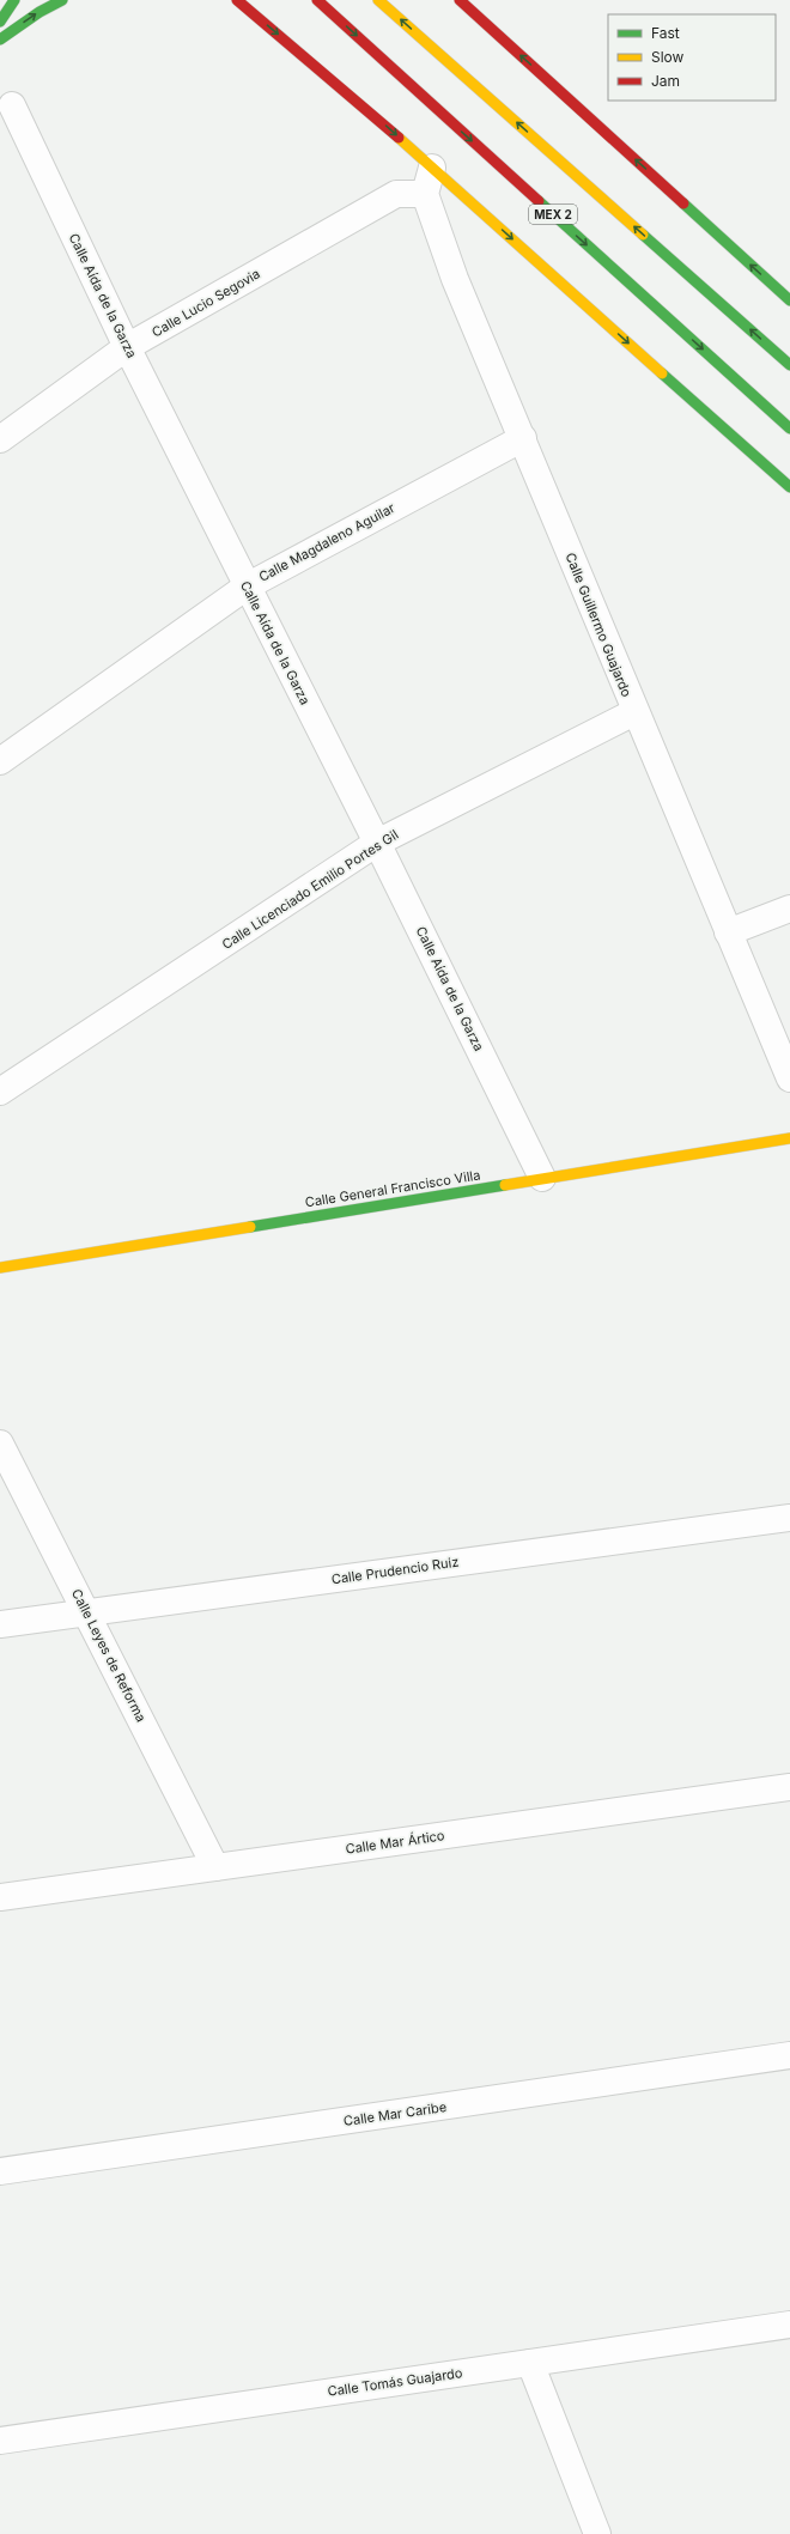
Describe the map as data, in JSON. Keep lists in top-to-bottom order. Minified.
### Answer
{"streets":{"main road":["MEX 2","Calle General Francisco Villa"],"street":["Calle Aída de la Garza","Calle Lucio Segovia","Calle Magdaleno Aguilar","Calle Guillermo Guajardo","Calle Licenciado Emilio Portes Gil","Calle Prudencio Ruiz","Calle Leyes de Reforma","Calle Mar Ártico","Calle Mar Caribe","Calle Tomás Guajardo"]},"crossings":[["Calle Aída de la Garza","Calle Lucio Segovia"],["Calle Aída de la Garza","Calle Magdaleno Aguilar"],["Calle Aída de la Garza","Calle Licenciado Emilio Portes Gil"],["Calle Aída de la Garza","Calle General Francisco Villa"],["Calle Lucio Segovia","Calle Guillermo Guajardo"],["Calle Magdaleno Aguilar","Calle Guillermo Guajardo"],["Calle Guillermo Guajardo","Calle Licenciado Emilio Portes Gil"],["Calle Prudencio Ruiz","Calle Leyes de Reforma"],["Calle Leyes de Reforma","Calle Mar Ártico"]],"legend":["Fast","Slow","Jam"]}
